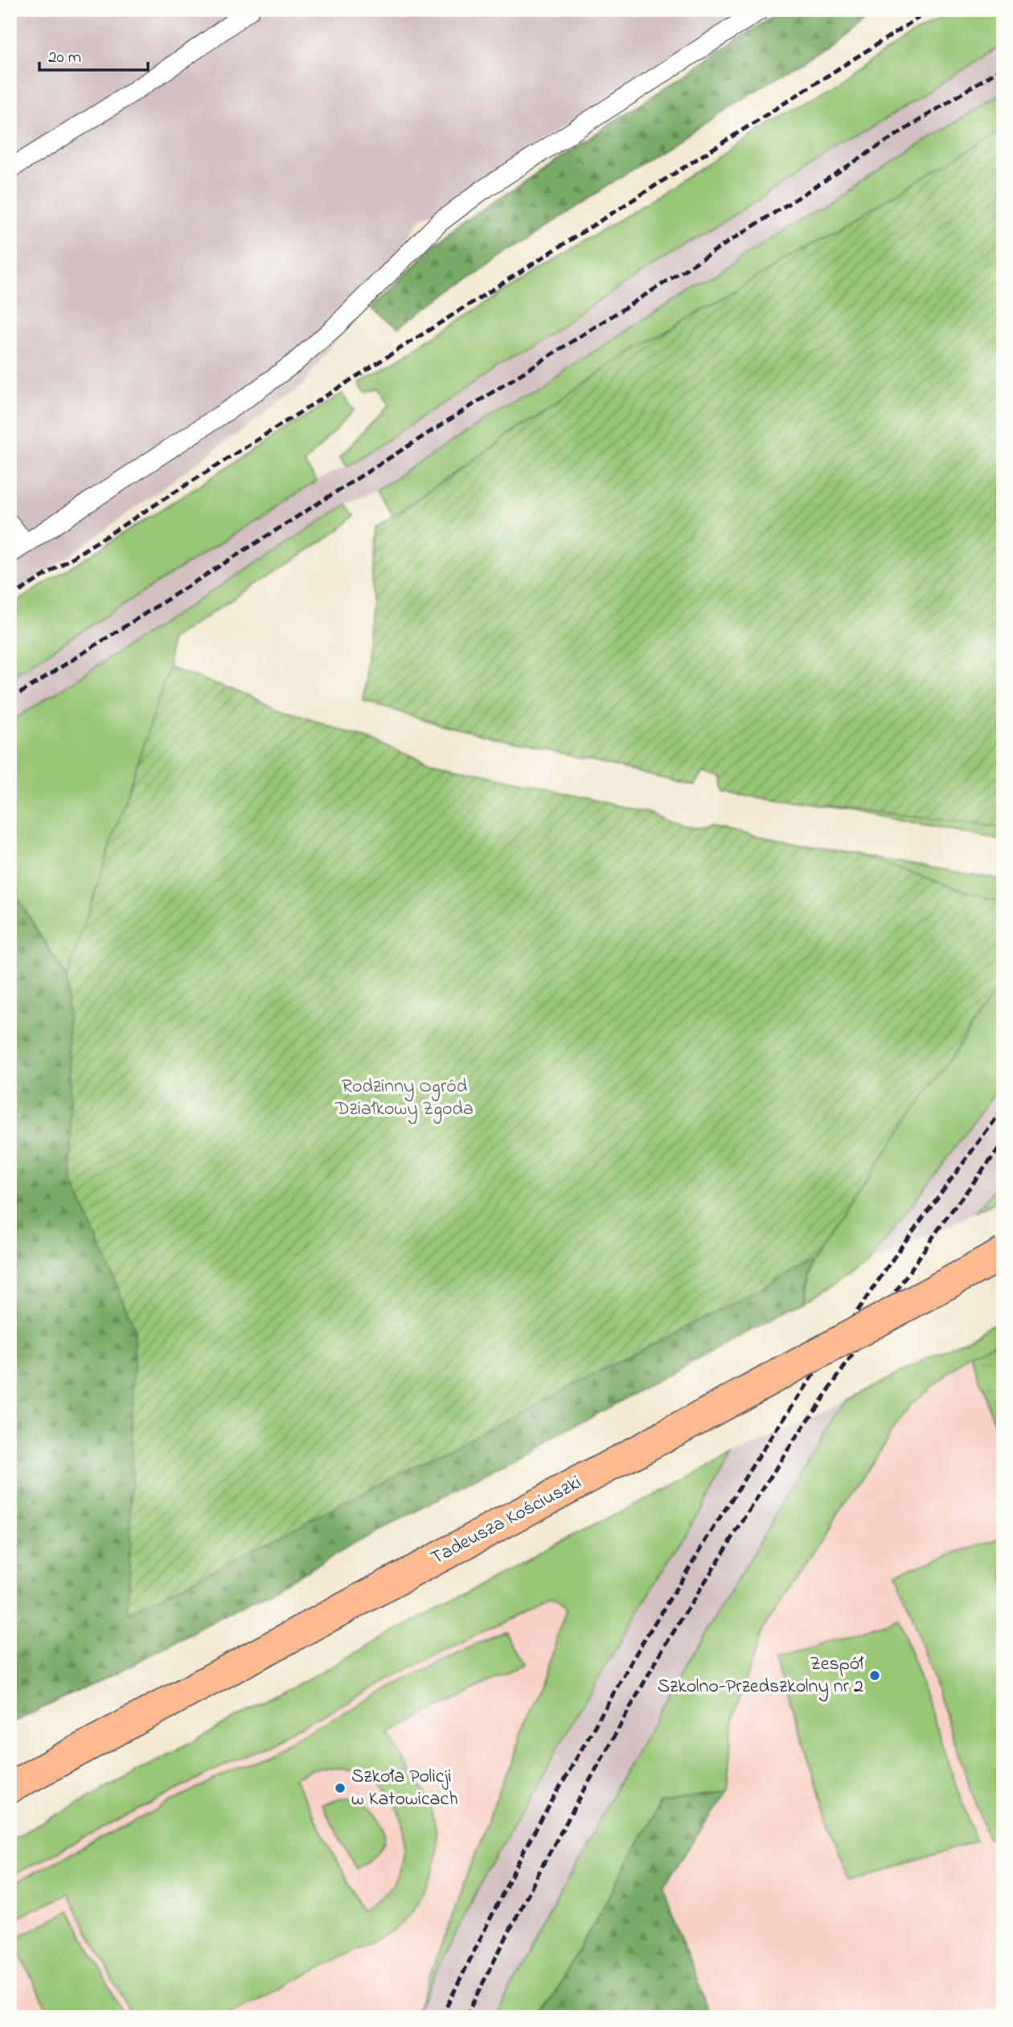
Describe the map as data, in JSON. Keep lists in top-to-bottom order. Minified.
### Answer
{"streets":{"main road":["Tadeusza Kościuszki"]},"parks":["Rodzinny Ogród Działkowy Zgoda"],"places":["Zespół Szkolno-Przedszkolny nr 2","Szkoła Policji w Katowicach"],"scale_bar":"20 m"}
